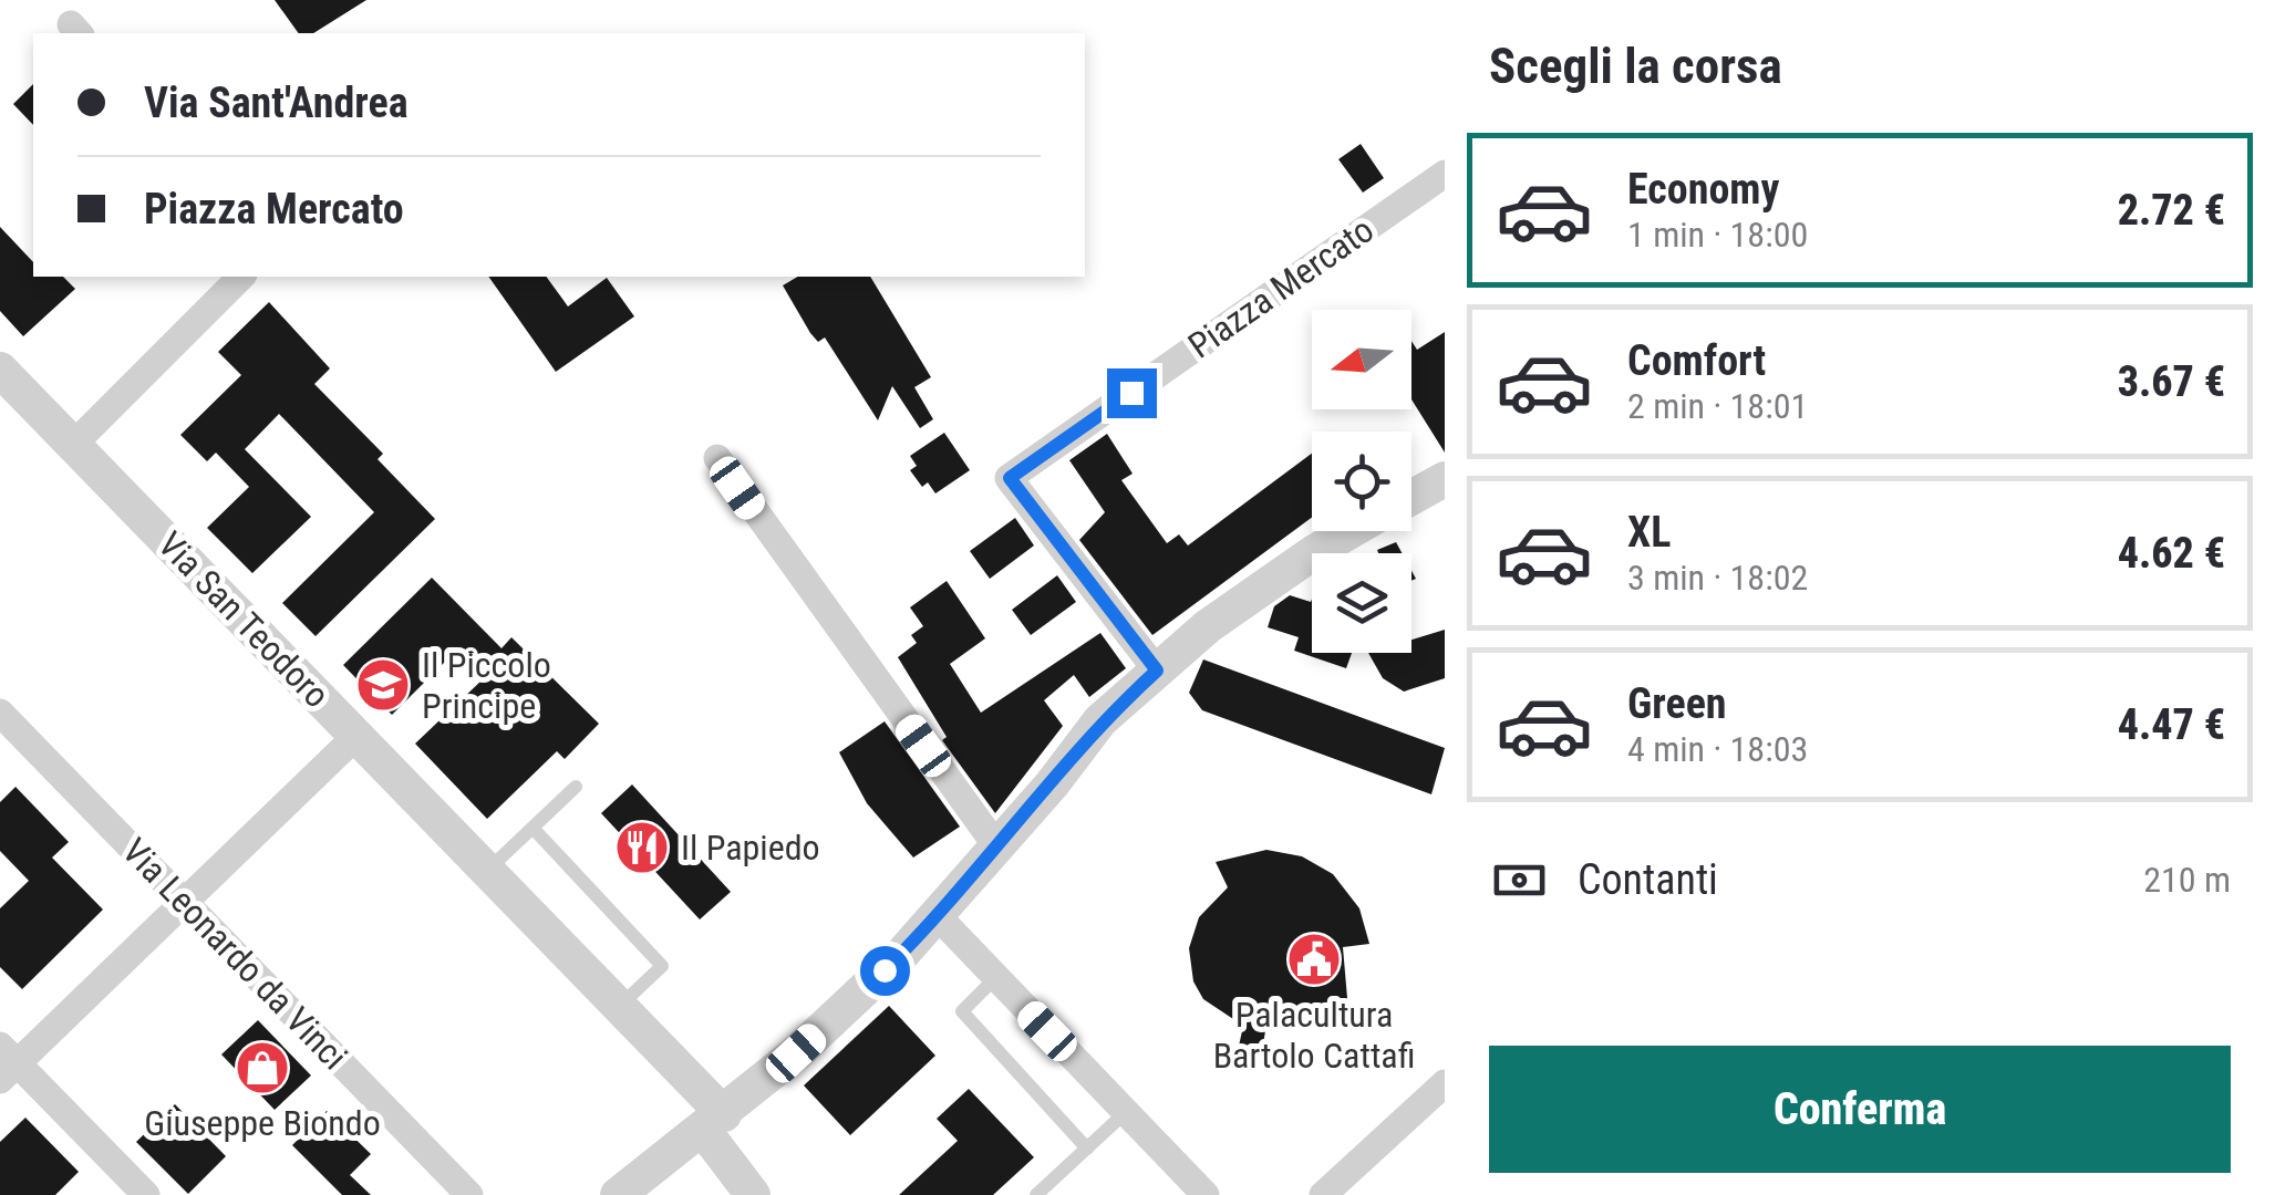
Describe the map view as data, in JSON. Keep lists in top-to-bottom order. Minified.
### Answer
{"streets":{"street":["Piazza Mercato","Via San Teodoro","Via Leonardo da Vinci"]},"places":{"school or university":["Il Piccolo Principe"],"restaurant":["Il Papiedo"],"public building":["Palacultura Bartolo Cattafi"],"shop":["Giuseppe Biondo"]},"north":"left","page":{"heading":"Scegli la corsa","banner":["Via Sant'Andrea","Piazza Mercato"],"list":[{"name":"Economy","note":"1 min · 18:00","value":"2.72 €"},{"name":"Comfort","note":"2 min · 18:01","value":"3.67 €"},{"name":"XL","note":"3 min · 18:02","value":"4.62 €"},{"name":"Green","note":"4 min · 18:03","value":"4.47 €"}],"pay":["Contanti","210 m"],"buttons":"Conferma"}}
